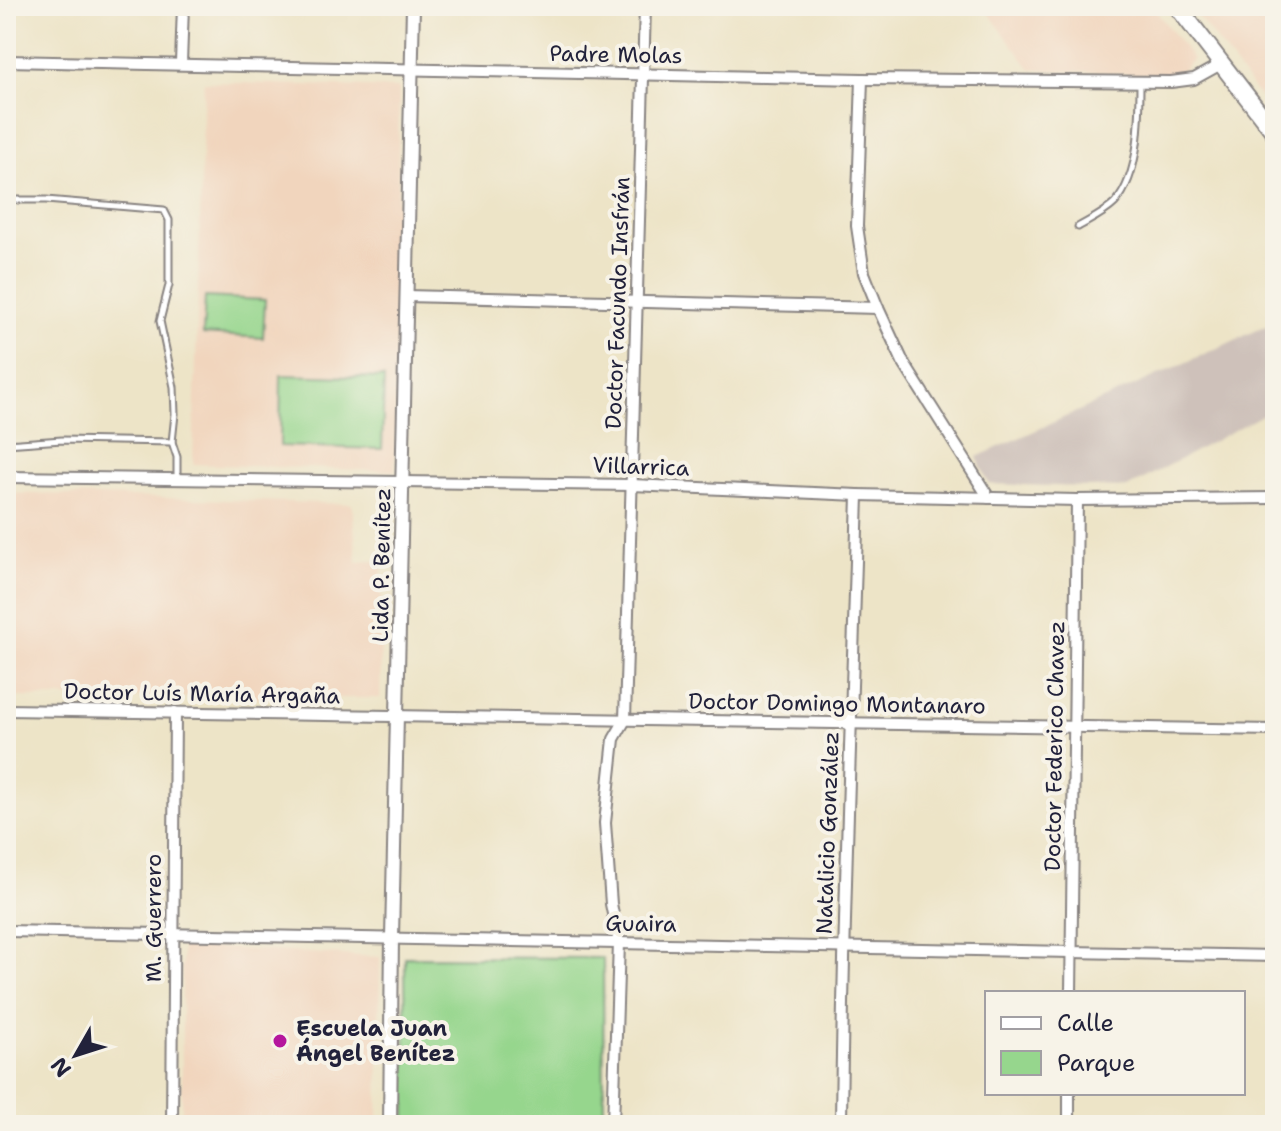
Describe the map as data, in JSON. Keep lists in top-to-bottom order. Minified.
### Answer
{"streets":{"street":["Padre Molas","Doctor Facundo Insfrán","Villarrica","Lida P. Benítez","Doctor Luís María Argaña","Doctor Domingo Montanaro","Doctor Federico Chavez","Natalicio González","M. Guerrero","Guaira"]},"crossings":[["Padre Molas","Doctor Facundo Insfrán"],["Padre Molas","Lida P. Benítez"],["Doctor Facundo Insfrán","Villarrica"],["Doctor Facundo Insfrán","Doctor Domingo Montanaro"],["Doctor Facundo Insfrán","Guaira"],["Villarrica","Lida P. Benítez"],["Villarrica","Doctor Federico Chavez"],["Villarrica","Natalicio González"],["Lida P. Benítez","Doctor Luís María Argaña"],["Lida P. Benítez","Doctor Domingo Montanaro"],["Lida P. Benítez","Guaira"],["Doctor Luís María Argaña","Doctor Domingo Montanaro"],["Doctor Luís María Argaña","M. Guerrero"],["Doctor Domingo Montanaro","Doctor Federico Chavez"],["Doctor Domingo Montanaro","Natalicio González"],["Doctor Federico Chavez","Guaira"],["Natalicio González","Guaira"],["M. Guerrero","Guaira"]],"places":["Escuela Juan Ángel Benítez"],"legend":["Calle","Parque"],"north":"bottom left"}
